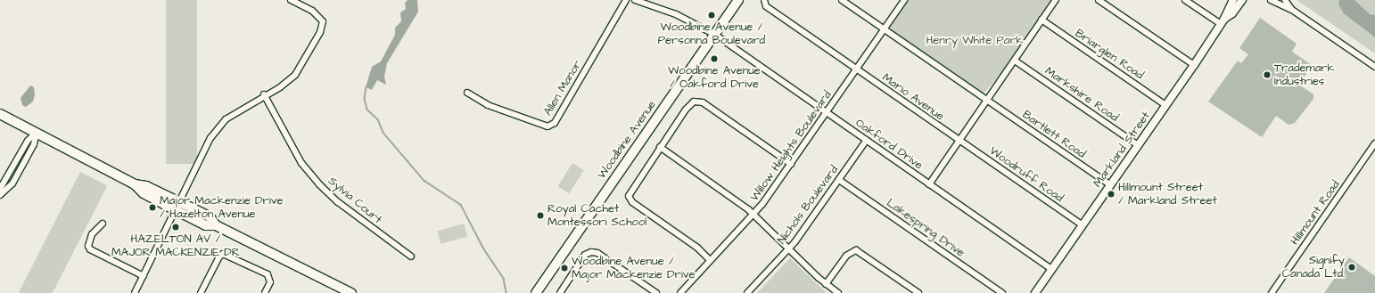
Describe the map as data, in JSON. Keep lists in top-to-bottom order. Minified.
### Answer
{"streets":{"main road":["Woodbine Avenue"],"street":["Briarglen Road","Allen Manor","Markshire Road","Mario Avenue","Bartlett Road","Oakford Drive","Willow Heights Boulevard","Markland Street","Woodruff Road","Sylvia Court","Nichols Boulevard","Hillmount Road","Lakespring Drive"]},"crossings":[["Briarglen Road","Markland Street"],["Markshire Road","Markland Street"],["Mario Avenue","Willow Heights Boulevard"],["Mario Avenue","Woodruff Road"],["Bartlett Road","Willow Heights Boulevard"],["Bartlett Road","Markland Street"],["Woodbine Avenue","Oakford Drive"],["Oakford Drive","Willow Heights Boulevard"],["Oakford Drive","Markland Street"],["Oakford Drive","Nichols Boulevard"],["Markland Street","Woodruff Road"],["Nichols Boulevard","Lakespring Drive"]],"parks":["Henry White Park"],"places":["Woodbine Avenue / Personna Boulevard","Woodbine Avenue / Oakford Drive","Trademark Industries","Hillmount Street / Markland Street","Major Mackenzie Drive / Hazelton Avenue","Royal Cachet Montessori School","HAZELTON AV / MAJOR MACKENZIE DR","Signify Canada Ltd.","Woodbine Avenue / Major Mackenzie Drive"]}
